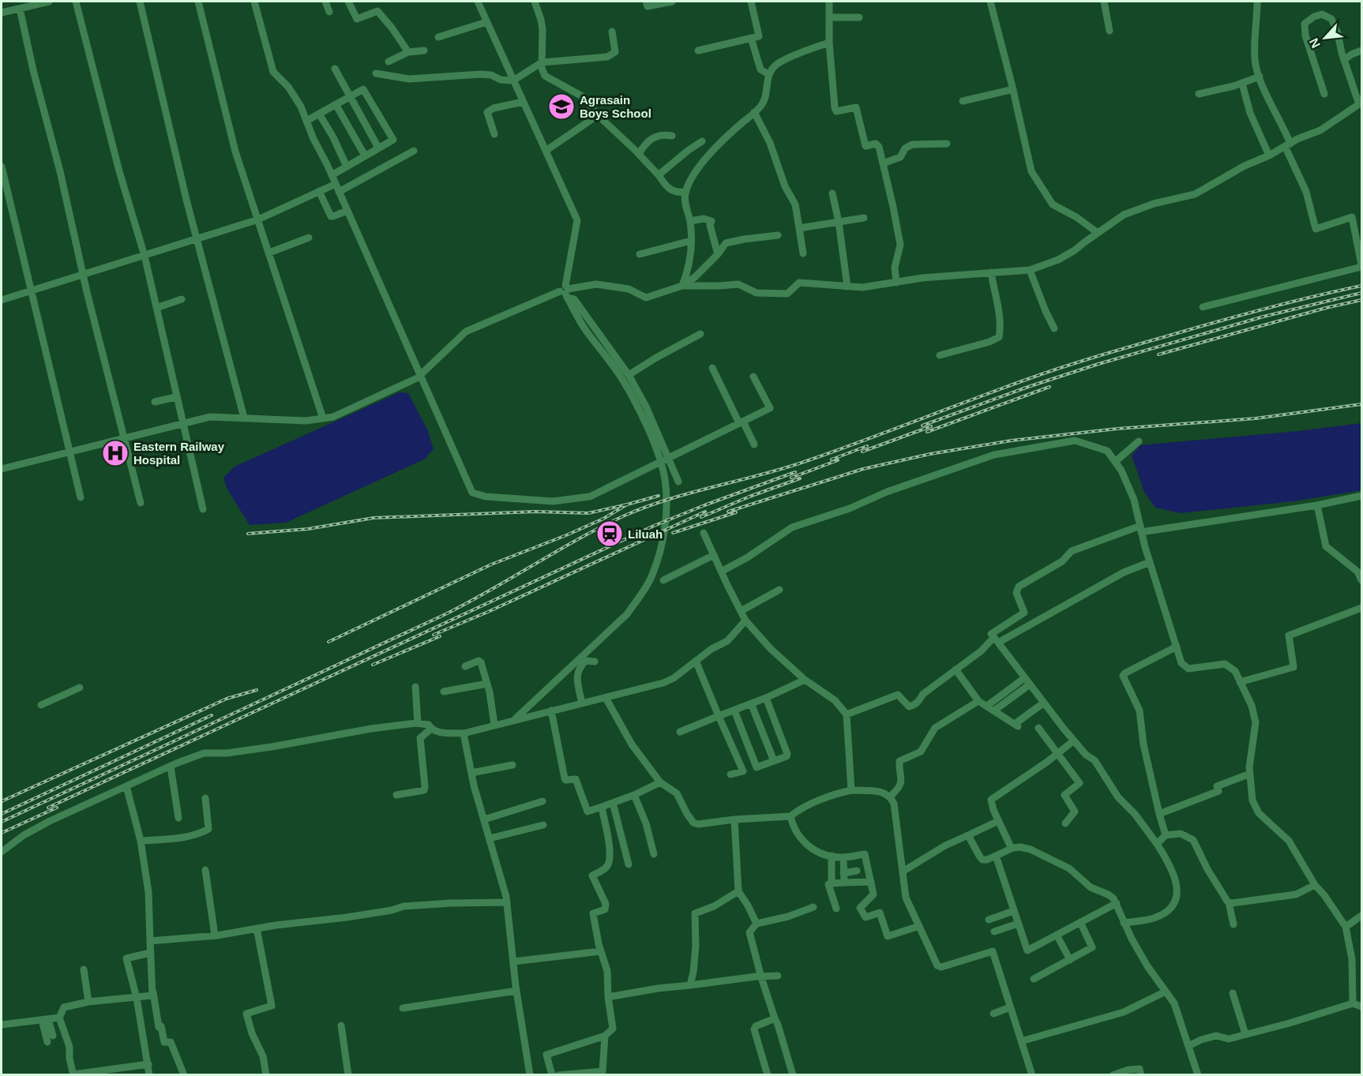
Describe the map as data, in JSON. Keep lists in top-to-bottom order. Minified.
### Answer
{"places":{"school or university":["Agrasain Boys School"],"hospital":["Eastern Railway Hospital"],"station":["Liluah"]},"north":"bottom left"}
